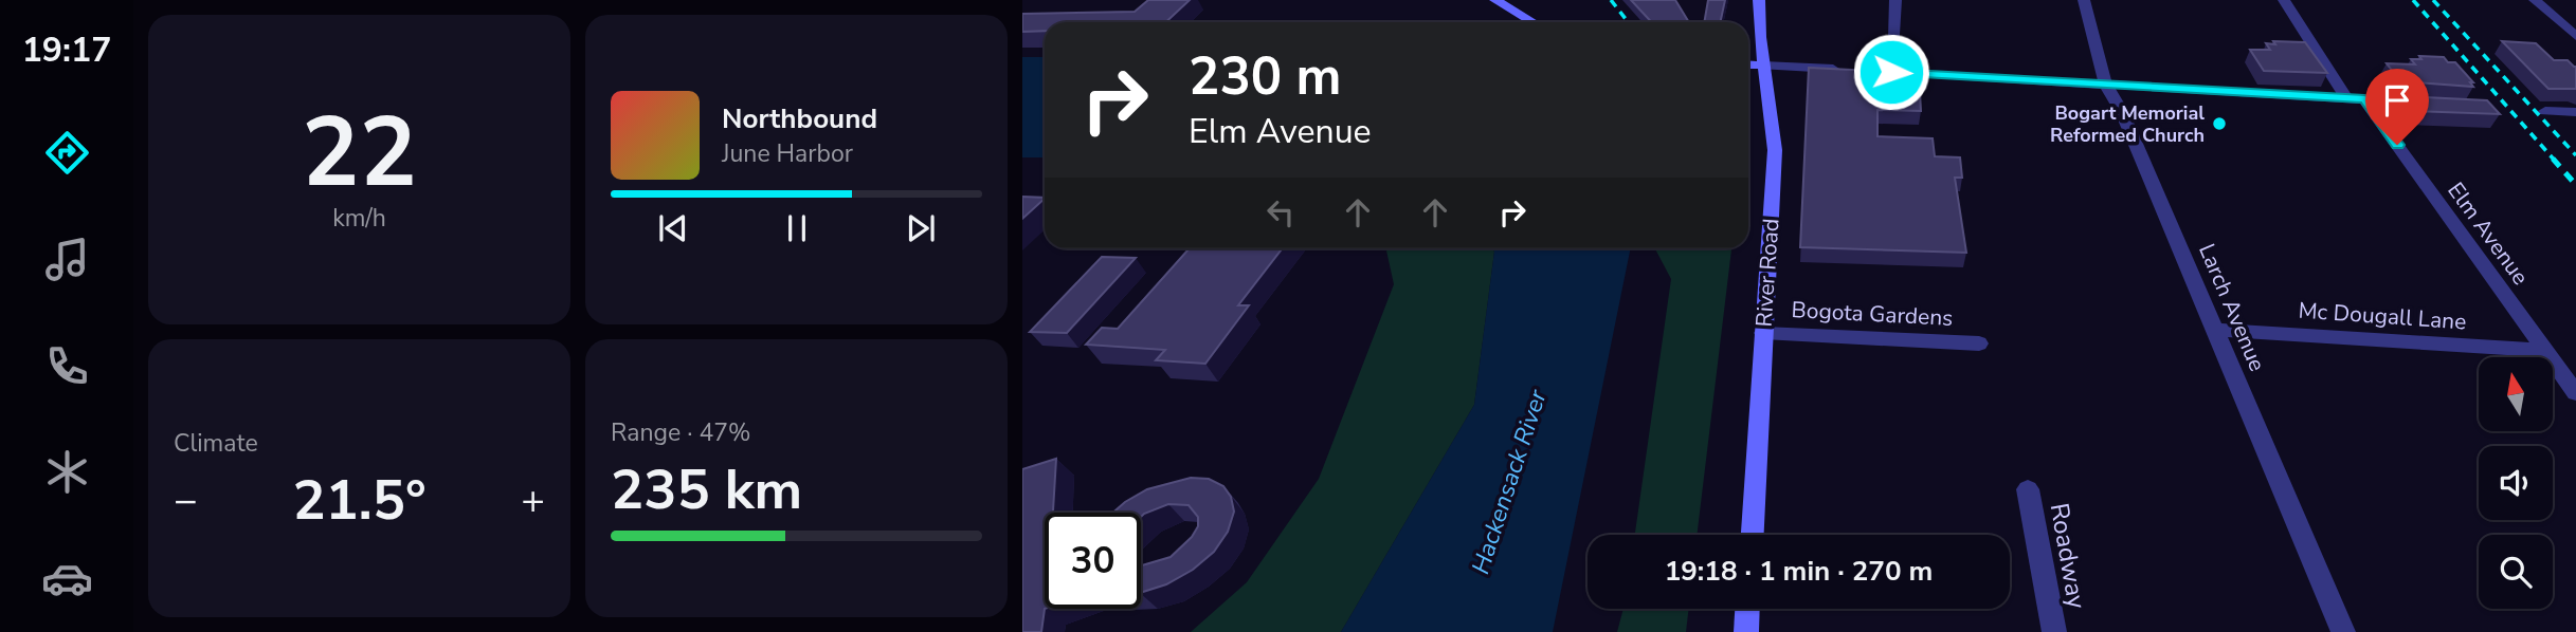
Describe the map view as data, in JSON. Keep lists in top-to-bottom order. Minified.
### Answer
{"streets":{"main road":["River Road"],"street":["Elm Avenue","Larch Avenue","Bogota Gardens","Mc Dougall Lane","Roadway"]},"crossings":[["Elm Avenue","Mc Dougall Lane"],["River Road","Bogota Gardens"],["Larch Avenue","Mc Dougall Lane"]],"water":["Hackensack River"],"places":["Bogart Memorial Reformed Church"],"north":"top","page":{"tabs":"19:17","tile":[["22","km/h"],"Climate",["Range · 47%","235 km"]],"turn":["230 m","Elm Avenue"],"song":["Northbound","June Harbor"],"heat":["−","21.5°","+"],"limit":"30","trip":"19:18 · 1 min · 270 m"}}
